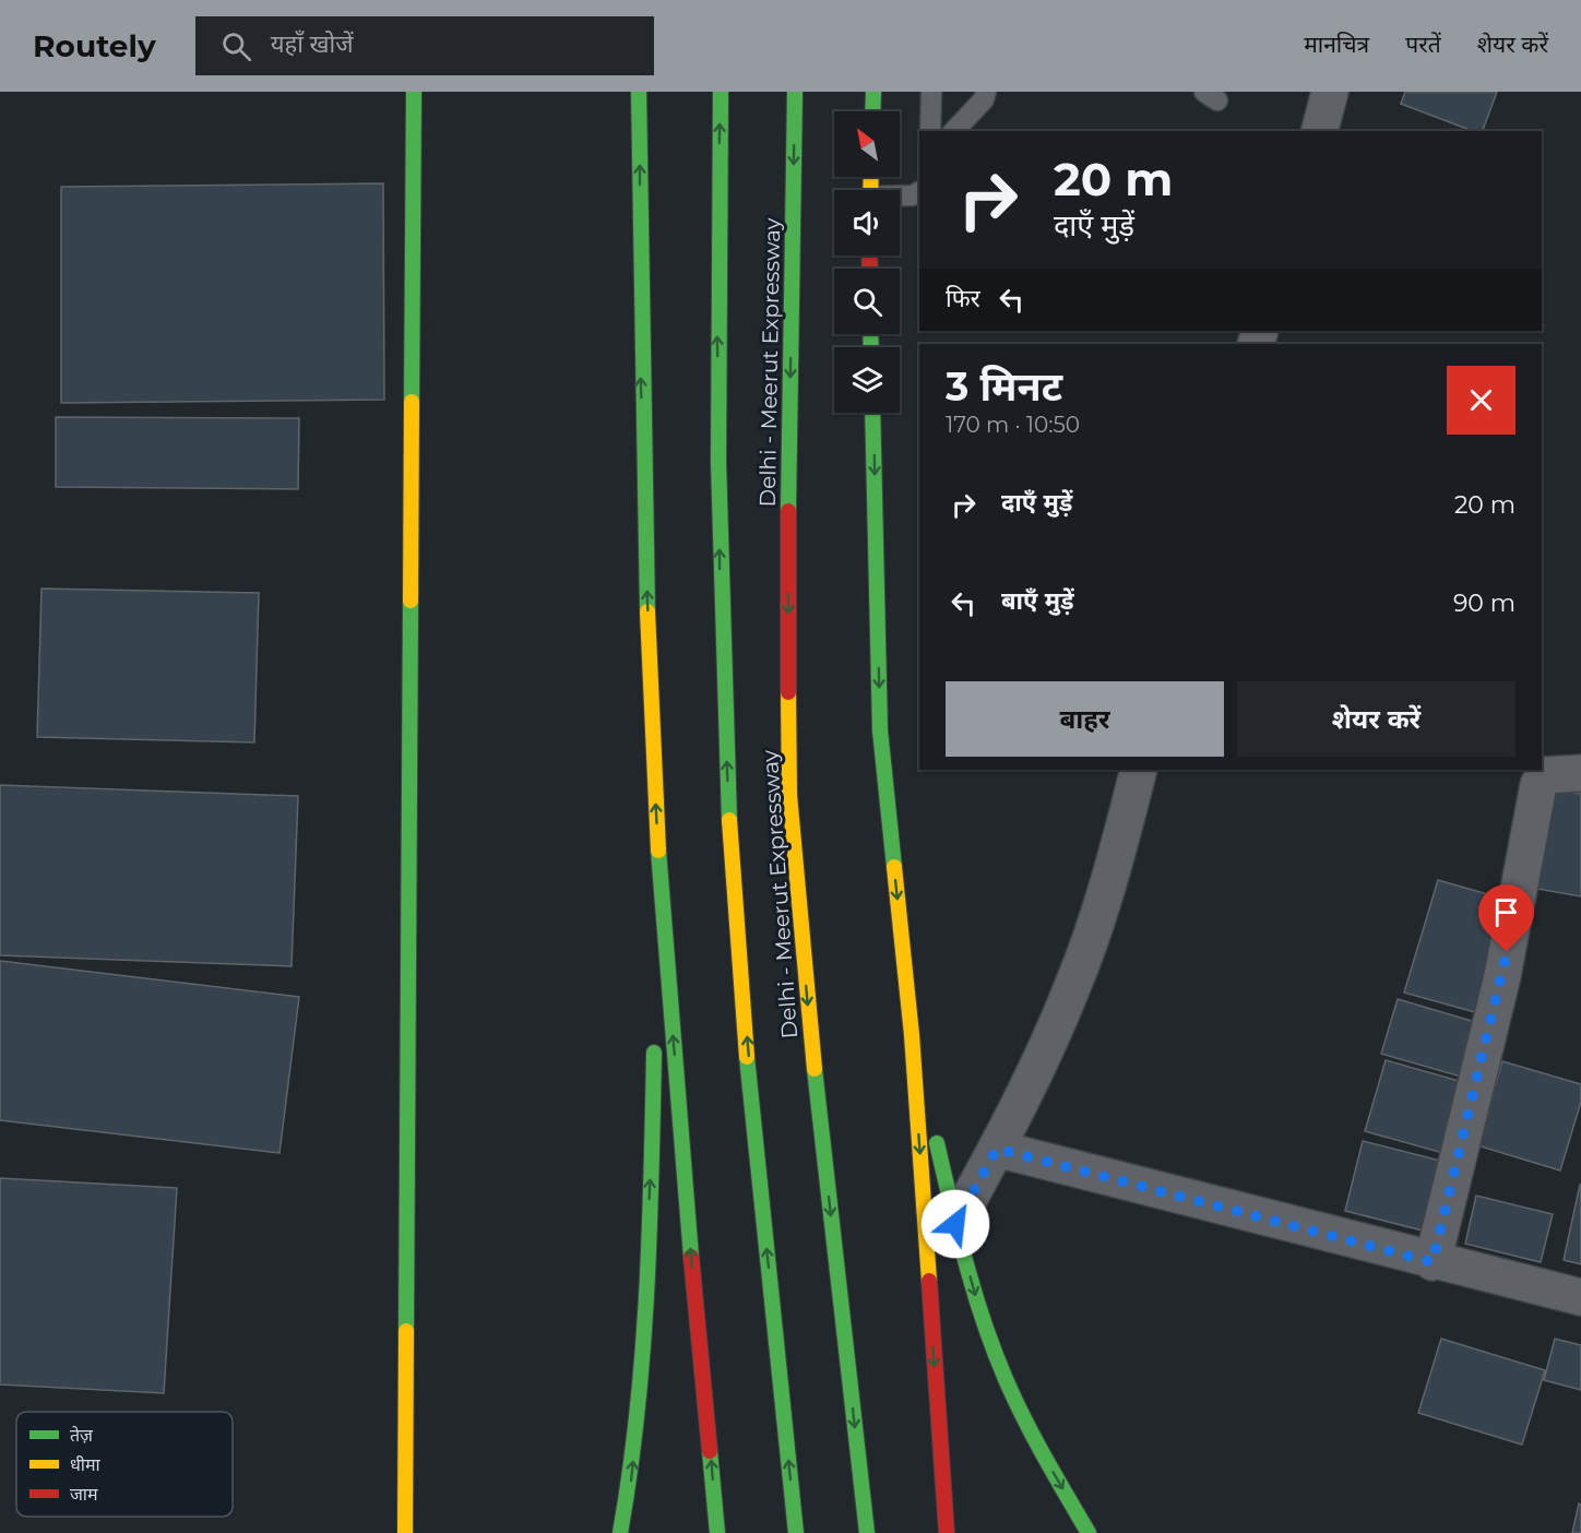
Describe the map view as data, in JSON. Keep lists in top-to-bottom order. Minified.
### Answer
{"streets":{"main road":["Delhi - Meerut Expressway"]},"legend":["तेज़","धीमा","जाम"],"north":"top left","page":{"header":"Routely","search":"यहाँ खोजें","nav":["मानचित्र","परतें","शेयर करें"],"turn":["20 m","दाएँ मुड़ें"],"then":"फिर","heading":["3 मिनट","170 m · 10:50"],"list":[{"name":"दाएँ मुड़ें","value":"20 m"},{"name":"बाएँ मुड़ें","value":"90 m"}],"buttons":["बाहर","शेयर करें"]}}
